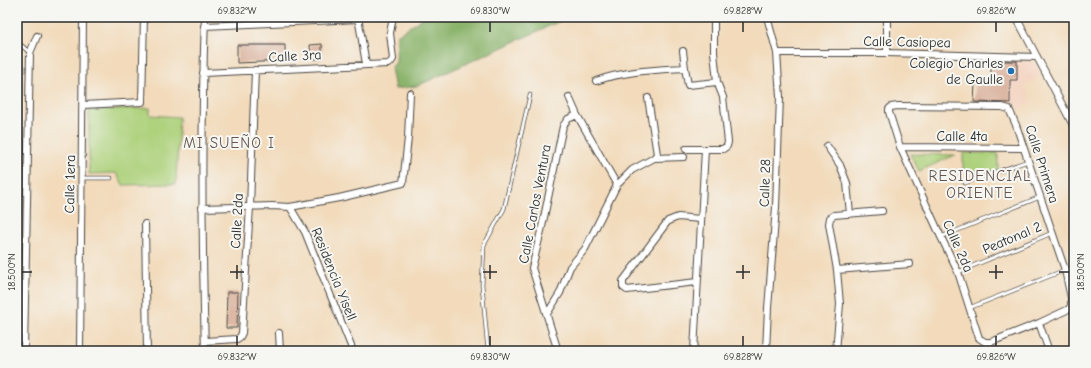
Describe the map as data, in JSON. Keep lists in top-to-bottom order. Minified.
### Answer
{"streets":{"street":["Calle Casiopea","Calle 3ra","Calle 4ta","Calle Primera","Calle 28","Calle 1era","Calle Carlos Ventura","Calle 2da","Residencia Yisell"],"lane":["Peatonal 2"]},"crossings":[["Calle Casiopea","Calle 28"],["Calle 3ra","Calle 2da"],["Calle 4ta","Calle Primera"],["Calle 4ta","Calle 2da"],["Calle Primera","Calle 2da"],["Calle Primera","Peatonal 2"],["Calle 2da","Peatonal 2"]],"districts":["MI SUEÑO I","RESIDENCIAL ORIENTE"],"places":["Colegio Charles de Gaulle"],"coordinates":["69.832°W","69.830°W","69.828°W","69.826°W","18.500°N"]}
